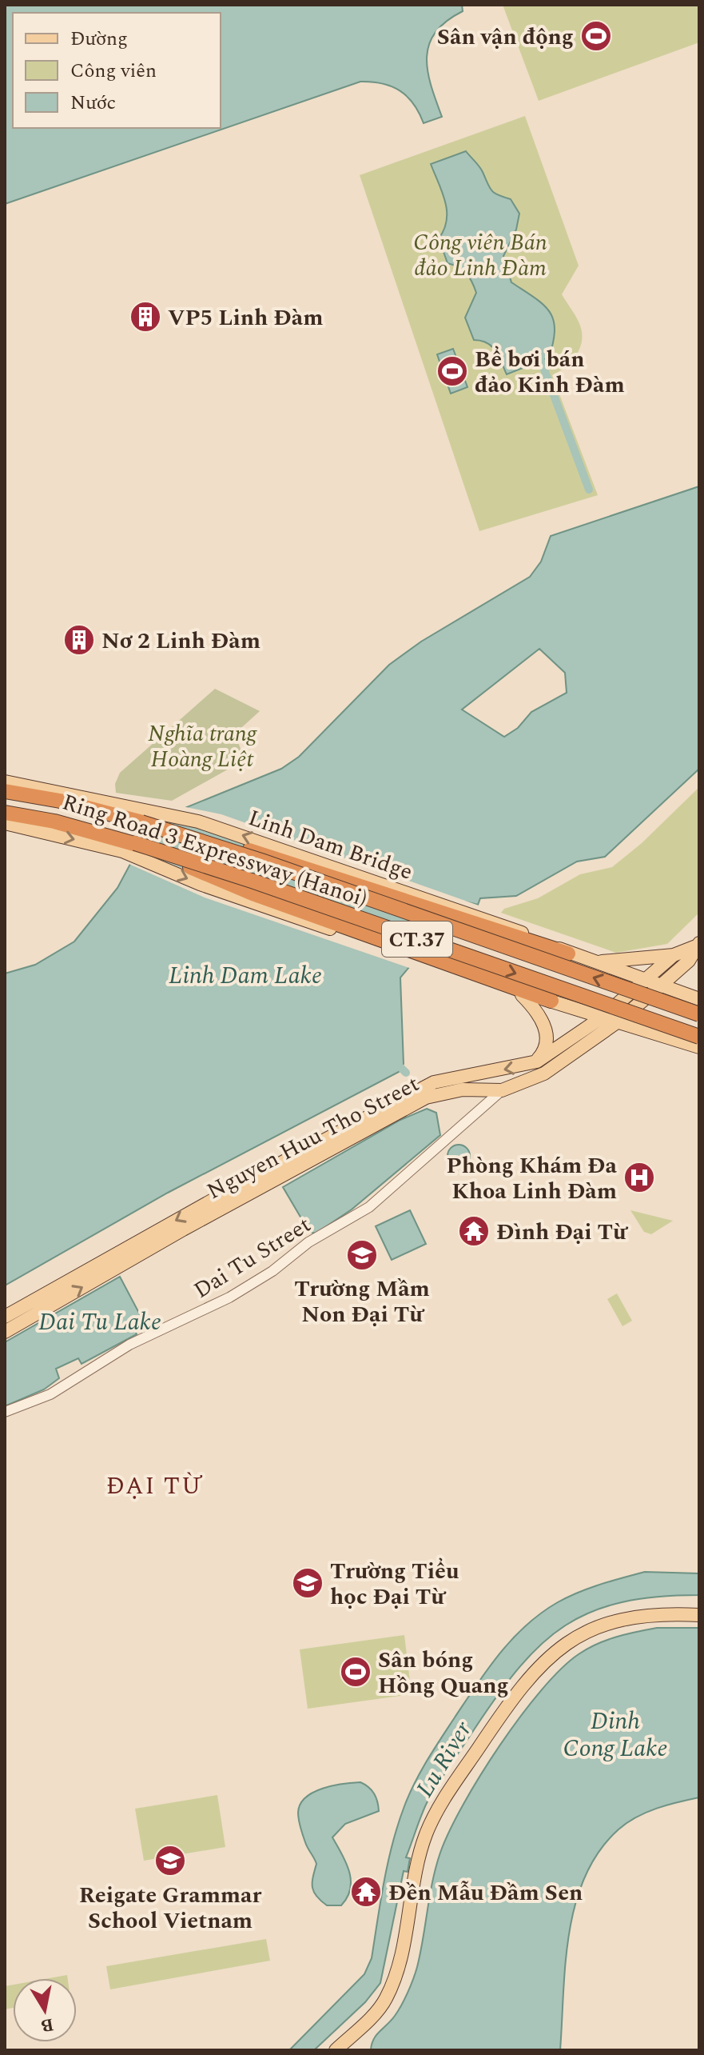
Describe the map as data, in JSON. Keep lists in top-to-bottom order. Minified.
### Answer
{"streets":{"highway":["Ring Road 3 Expressway (Hanoi)","CT.37"],"main road":["Linh Dam Bridge","Nguyen Huu Tho Street"],"street":["Dai Tu Street"]},"crossings":[["Linh Dam Bridge","Ring Road 3 Expressway (Hanoi)"],["Linh Dam Bridge","Nguyen Huu Tho Street"],["Nguyen Huu Tho Street","Dai Tu Street"]],"districts":["ĐẠI TỪ"],"water":["Linh Dam Lake","Dai Tu Lake","Dinh Cong Lake","Lu River"],"parks":["Công viên Bán đảo Linh Đàm","Nghĩa trang Hoàng Liệt"],"places":{"sports":["Sân vận động","Bể bơi bán đảo Kinh Đàm","Sân bóng Hồng Quang"],"building":["VP5 Linh Đàm","Nơ 2 Linh Đàm"],"hospital":["Phòng Khám Đa Khoa Linh Đàm"],"temple":["Đình Đại Từ","Đền Mẫu Đầm Sen"],"school or university":["Trường Mầm Non Đại Từ","Trường Tiểu học Đại Từ","Reigate Grammar School Vietnam"]},"legend":["Đường","Công viên","Nước"],"north":"bottom"}
